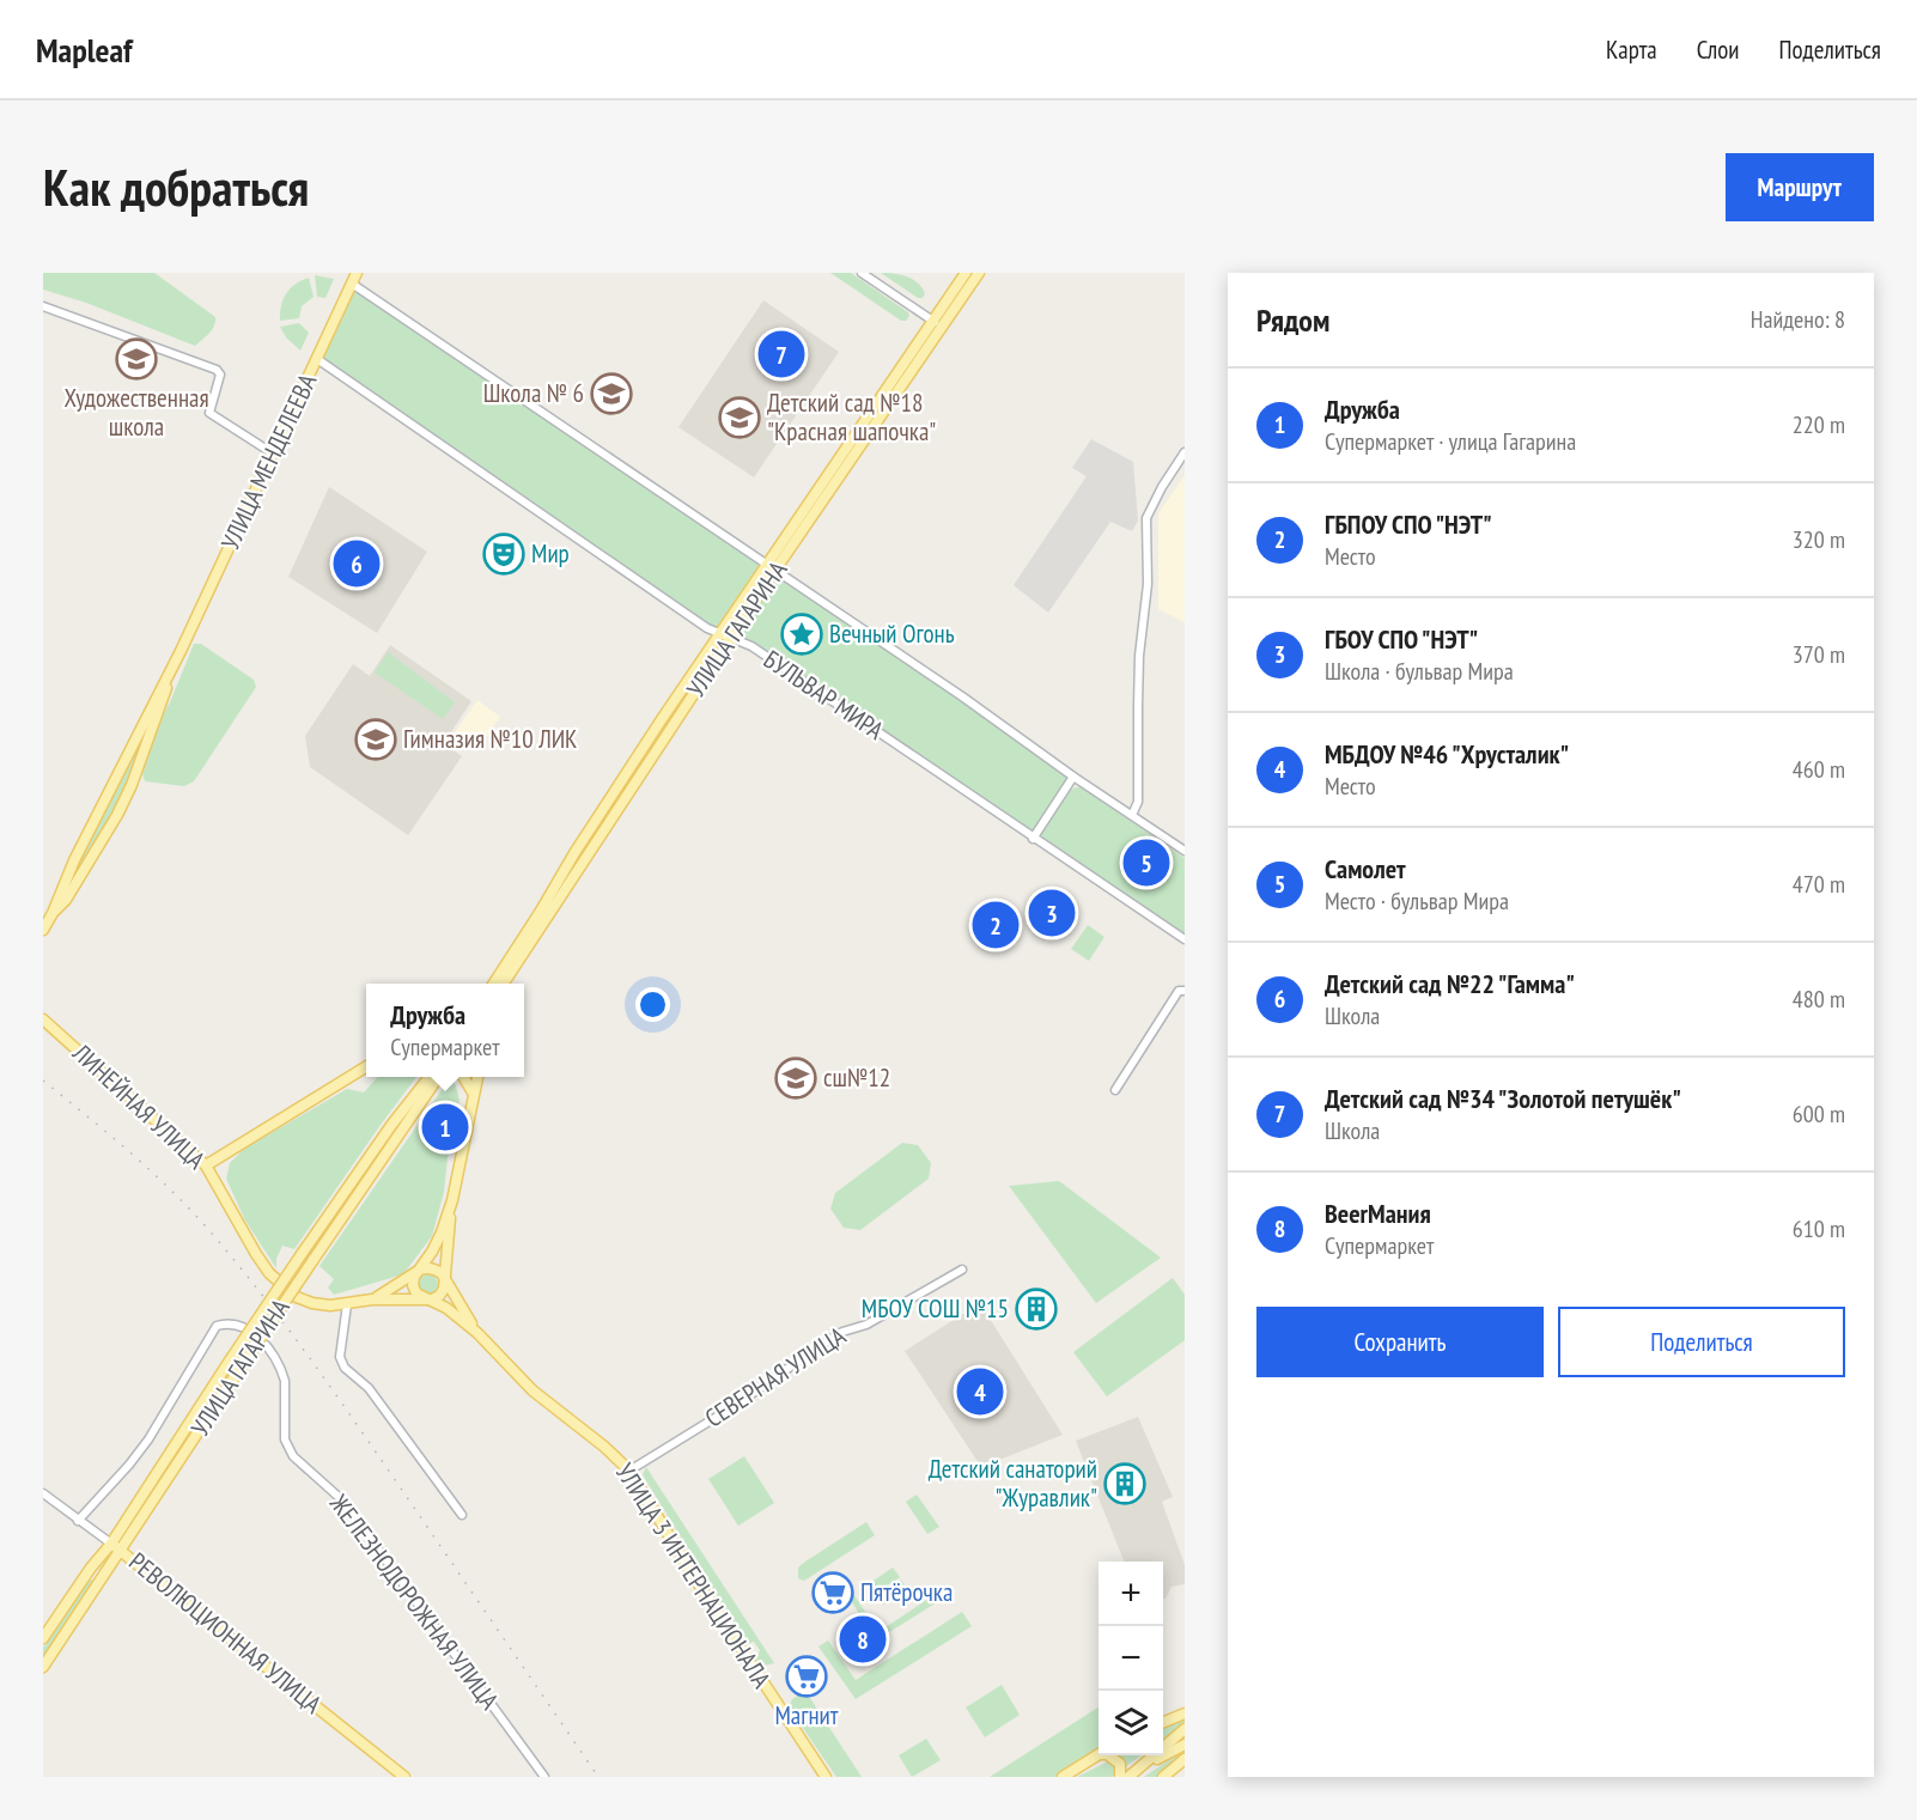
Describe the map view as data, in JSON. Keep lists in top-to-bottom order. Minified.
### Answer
{"streets":{"main road":["УЛИЦА МЕНДЕЛЕЕВА","УЛИЦА ГАГАРИНА","ЛИНЕЙНАЯ УЛИЦА","УЛИЦА 3 ИНТЕРНАЦИОНАЛА","РЕВОЛЮЦИОННАЯ УЛИЦА"],"street":["БУЛЬВАР МИРА","СЕВЕРНАЯ УЛИЦА","ЖЕЛЕЗНОДОРОЖНАЯ УЛИЦА"]},"crossings":[["УЛИЦА МЕНДЕЛЕЕВА","БУЛЬВАР МИРА"],["УЛИЦА ГАГАРИНА","БУЛЬВАР МИРА"],["УЛИЦА ГАГАРИНА","РЕВОЛЮЦИОННАЯ УЛИЦА"],["ЛИНЕЙНАЯ УЛИЦА","УЛИЦА 3 ИНТЕРНАЦИОНАЛА"],["СЕВЕРНАЯ УЛИЦА","УЛИЦА 3 ИНТЕРНАЦИОНАЛА"],["ЖЕЛЕЗНОДОРОЖНАЯ УЛИЦА","РЕВОЛЮЦИОННАЯ УЛИЦА"]],"places":{"school or university":["Художественная школа","Школа № 6","Детский сад №18 \"Красная шапочка\"","Гимназия №10 ЛИК","сш№12"],"theatre":["Мир"],"place":["Вечный Огонь"],"building":["МБОУ СОШ №15","Детский санаторий \"Журавлик\""],"supermarket":["Пятёрочка","Магнит"]},"page":{"header":"Mapleaf","nav":["Карта","Слои","Поделиться"],"buttons":["Маршрут",["Сохранить","Поделиться"]],"title":"Как добраться","heading":["Рядом","Найдено: 8"],"pins":["7","6","5","3","2","1","4","8"],"list":[{"mark":"1","name":"Дружба","note":"Супермаркет · улица Гагарина","value":"220 m"},{"mark":"2","name":"ГБПОУ СПО \"НЭТ\"","note":"Место","value":"320 m"},{"mark":"3","name":"ГБОУ СПО \"НЭТ\"","note":"Школа · бульвар Мира","value":"370 m"},{"mark":"4","name":"МБДОУ №46 \"Хрусталик\"","note":"Место","value":"460 m"},{"mark":"5","name":"Самолет","note":"Место · бульвар Мира","value":"470 m"},{"mark":"6","name":"Детский сад №22 \"Гамма\"","note":"Школа","value":"480 m"},{"mark":"7","name":"Детский сад №34 \"Золотой петушёк\"","note":"Школа","value":"600 m"},{"mark":"8","name":"BeerМания","note":"Супермаркет","value":"610 m"}],"popup":["Дружба","Супермаркет"],"map_buttons":["+","−"]}}
